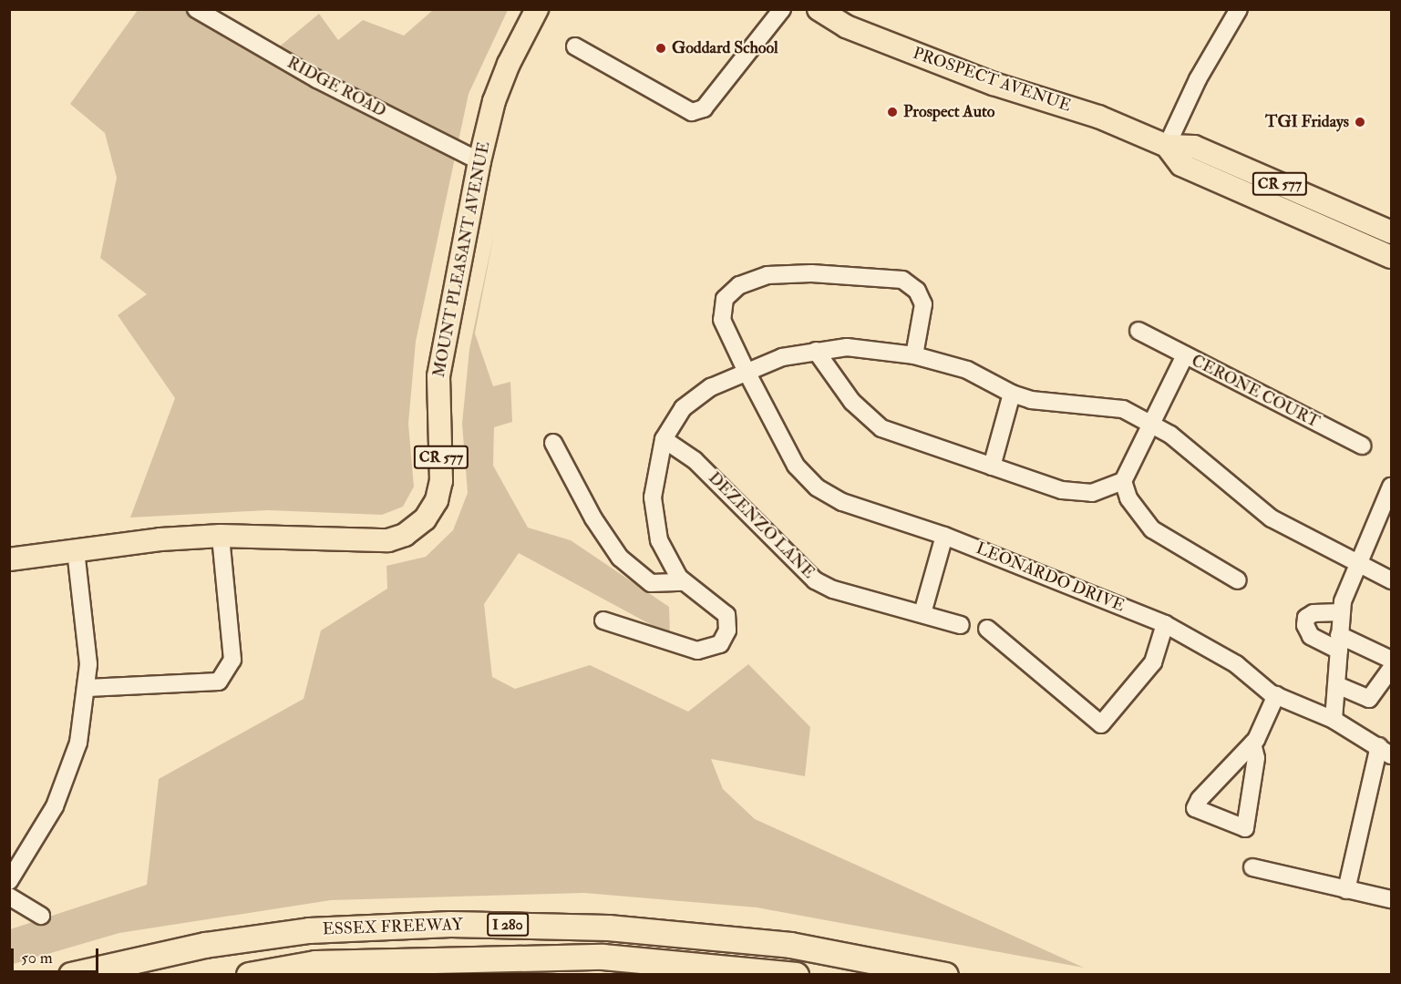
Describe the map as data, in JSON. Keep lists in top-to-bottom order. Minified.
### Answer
{"streets":{"highway":["I 280","ESSEX FREEWAY"],"main road":["PROSPECT AVENUE","CR 577","MOUNT PLEASANT AVENUE"],"street":["RIDGE ROAD","CERONE COURT","DEZENZO LANE","LEONARDO DRIVE"]},"crossings":[["RIDGE ROAD","MOUNT PLEASANT AVENUE"]],"places":["Goddard School","Prospect Auto","TGI Fridays"],"scale_bar":"50 m"}
